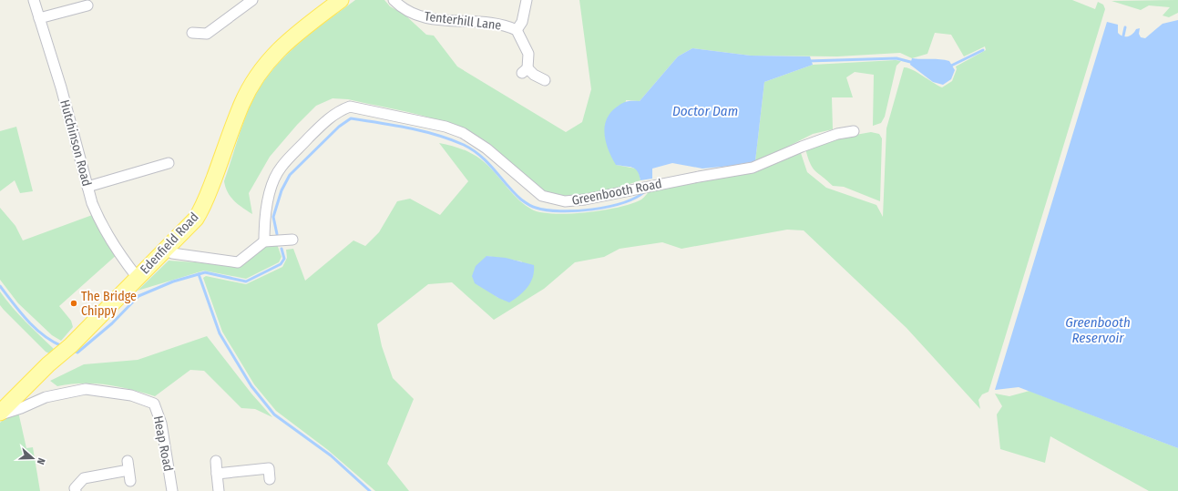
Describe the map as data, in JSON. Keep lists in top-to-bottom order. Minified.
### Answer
{"streets":{"main road":["Edenfield Road"],"street":["Tenterhill Lane","Hutchinson Road","Greenbooth Road","Heap Road"]},"crossings":[["Hutchinson Road","Edenfield Road"],["Edenfield Road","Heap Road"]],"water":["Doctor Dam","Greenbooth Reservoir"],"places":["The Bridge Chippy"],"north":"right"}
